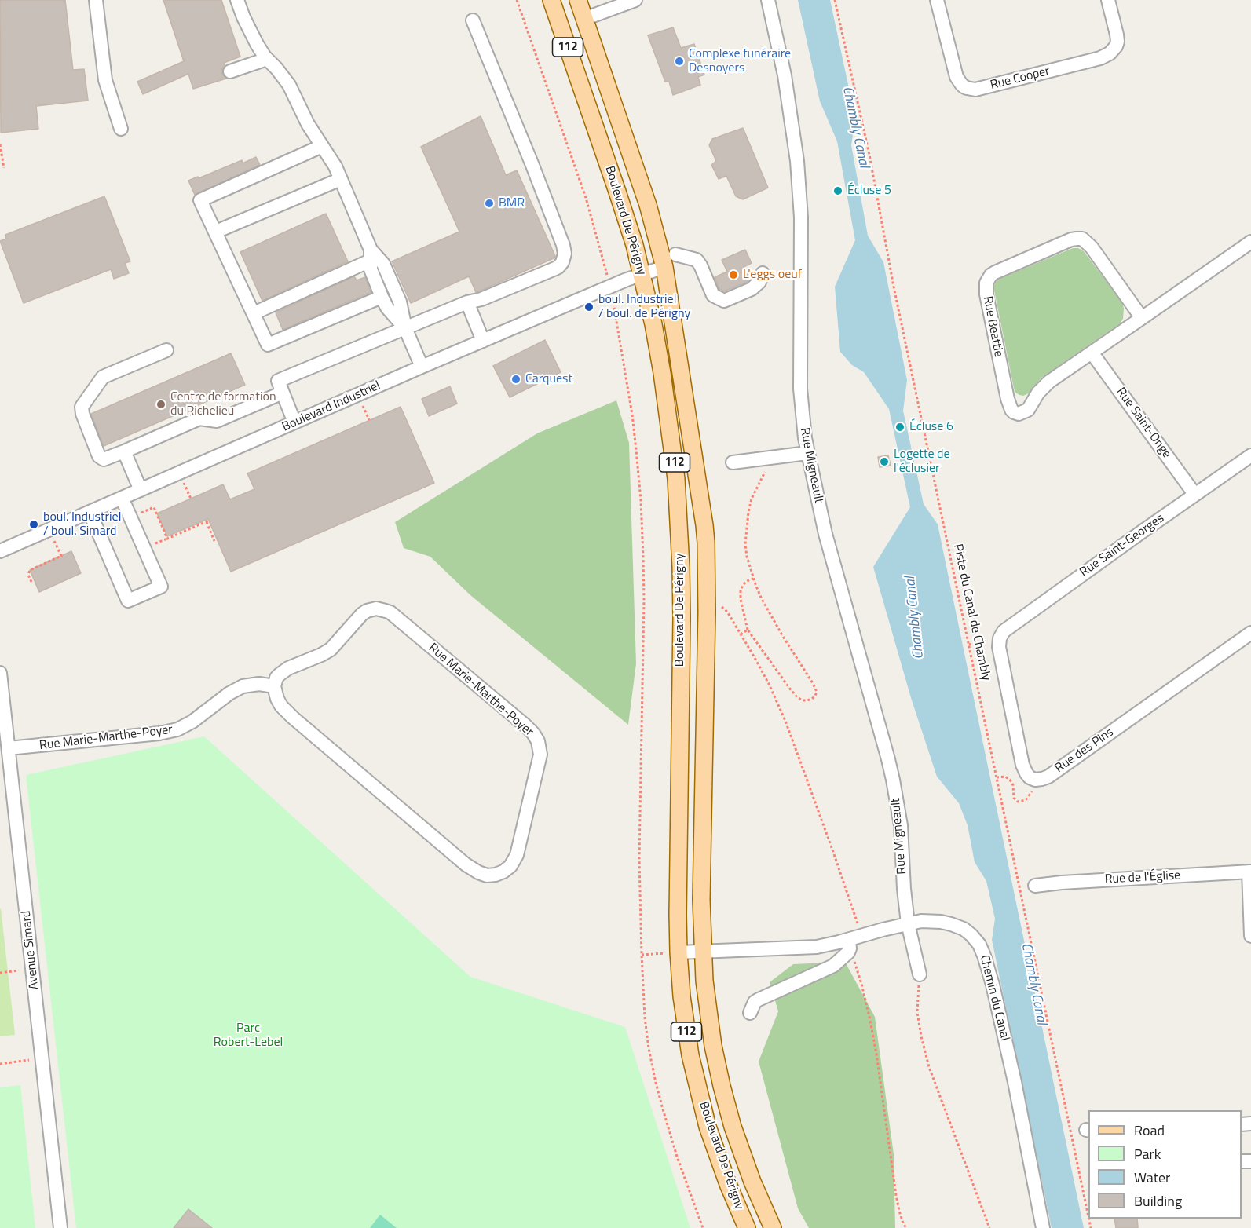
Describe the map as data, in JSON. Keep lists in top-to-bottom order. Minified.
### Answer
{"streets":{"main road":["112","Boulevard De Périgny"],"street":["Rue Cooper","Rue Beattie","Boulevard Industriel","Rue Saint-Onge","Rue Migneault","Rue Saint-Georges","Rue Marie-Marthe-Poyer","Rue des Pins","Rue de l'Église","Avenue Simard","Chemin du Canal"],"path":["Piste du Canal de Chambly"]},"crossings":[["Boulevard De Périgny","Boulevard Industriel"],["Boulevard De Périgny","Chemin du Canal"],["Rue Beattie","Rue Saint-Onge"],["Rue Saint-Onge","Rue Saint-Georges"],["Rue Migneault","Chemin du Canal"],["Rue Saint-Georges","Rue des Pins"],["Piste du Canal de Chambly","Rue de l'Église"],["Rue Marie-Marthe-Poyer","Avenue Simard"]],"water":["Chambly Canal"],"parks":["Parc Robert-Lebel"],"places":["Complexe funéraire Desnoyers","Écluse 5","BMR","L'eggs oeuf","boul. Industriel / boul. de Périgny","Carquest","Centre de formation du Richelieu","Écluse 6","Logette de l'éclusier","boul. Industriel / boul. Simard"],"legend":["Road","Park","Water","Building"]}
